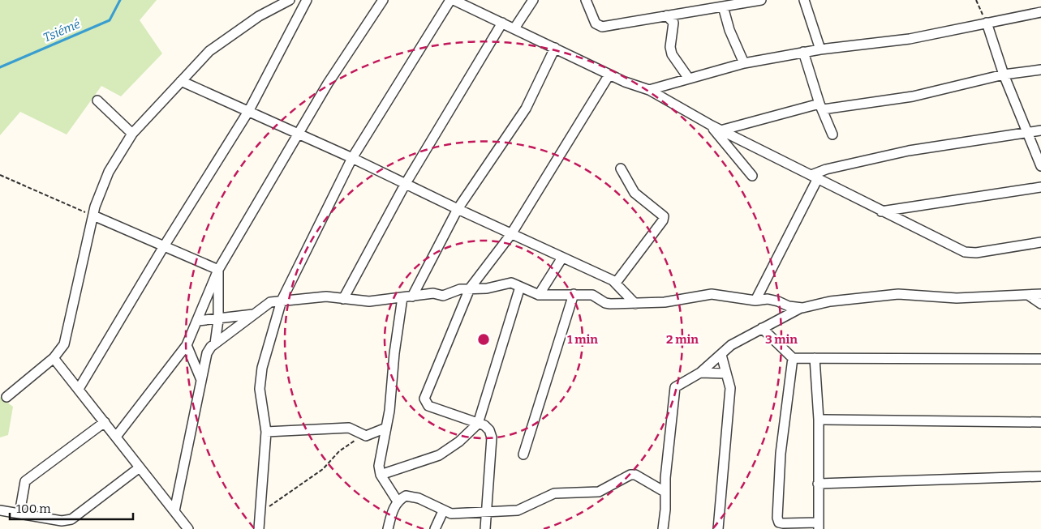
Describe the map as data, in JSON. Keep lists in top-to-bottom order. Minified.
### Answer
{"water":["Tsiémé"],"scale_bar":"100 m","rings":["1 min","2 min","3 min"]}
